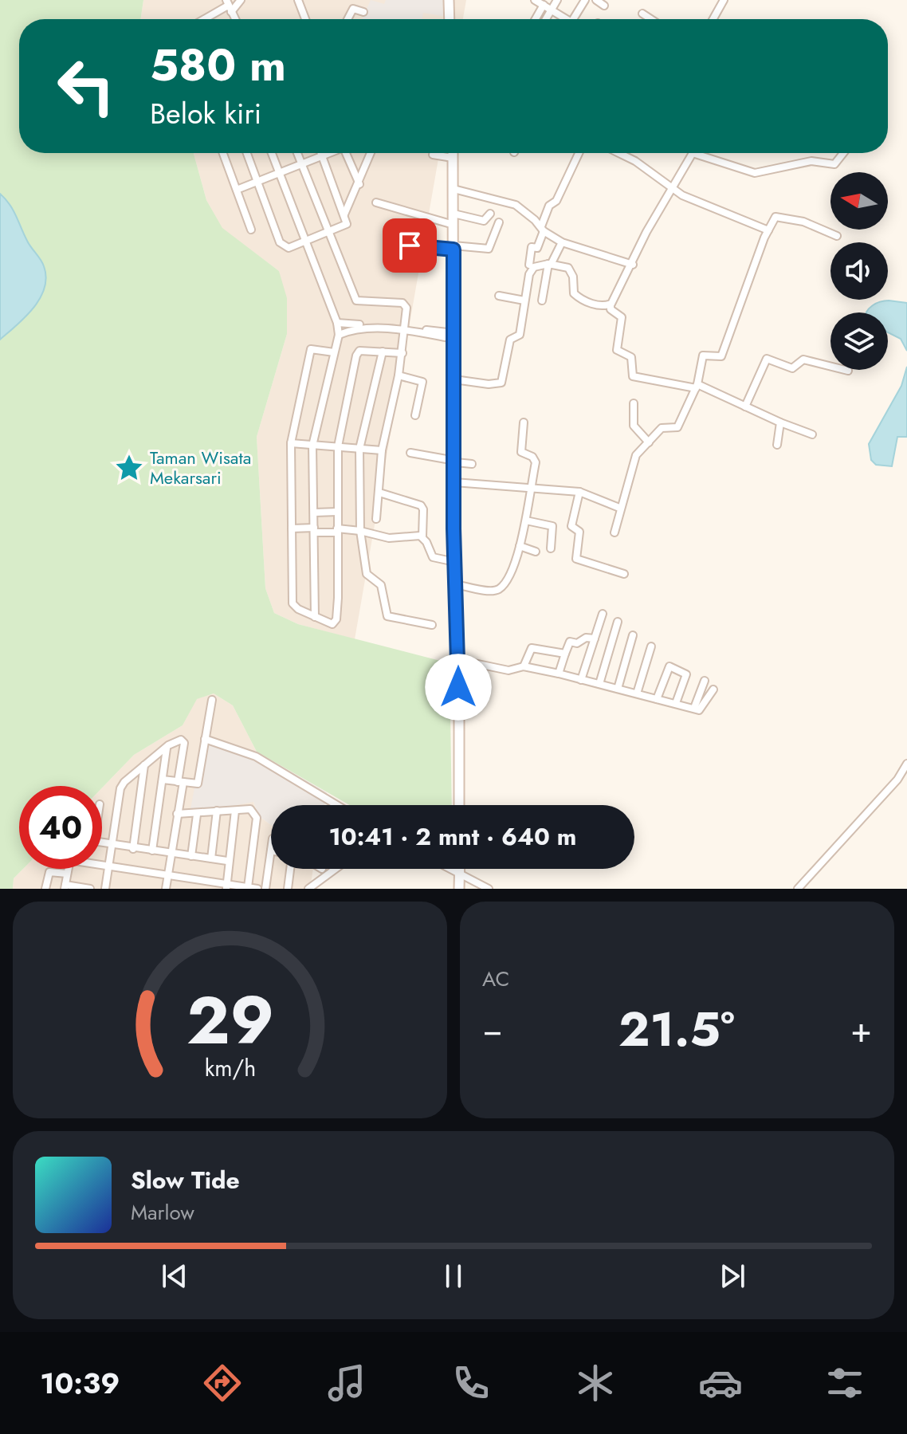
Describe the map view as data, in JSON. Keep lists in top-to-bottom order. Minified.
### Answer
{"places":{"place":["Taman Wisata Mekarsari"]},"north":"left","page":{"turn":["580 m","Belok kiri"],"limit":"40","trip":"10:41 · 2 mnt · 640 m","tile":"AC","heat":["−","21.5°","+"],"song":["Slow Tide","Marlow"],"tabs":"10:39","gauge":["29","km/h"]}}
